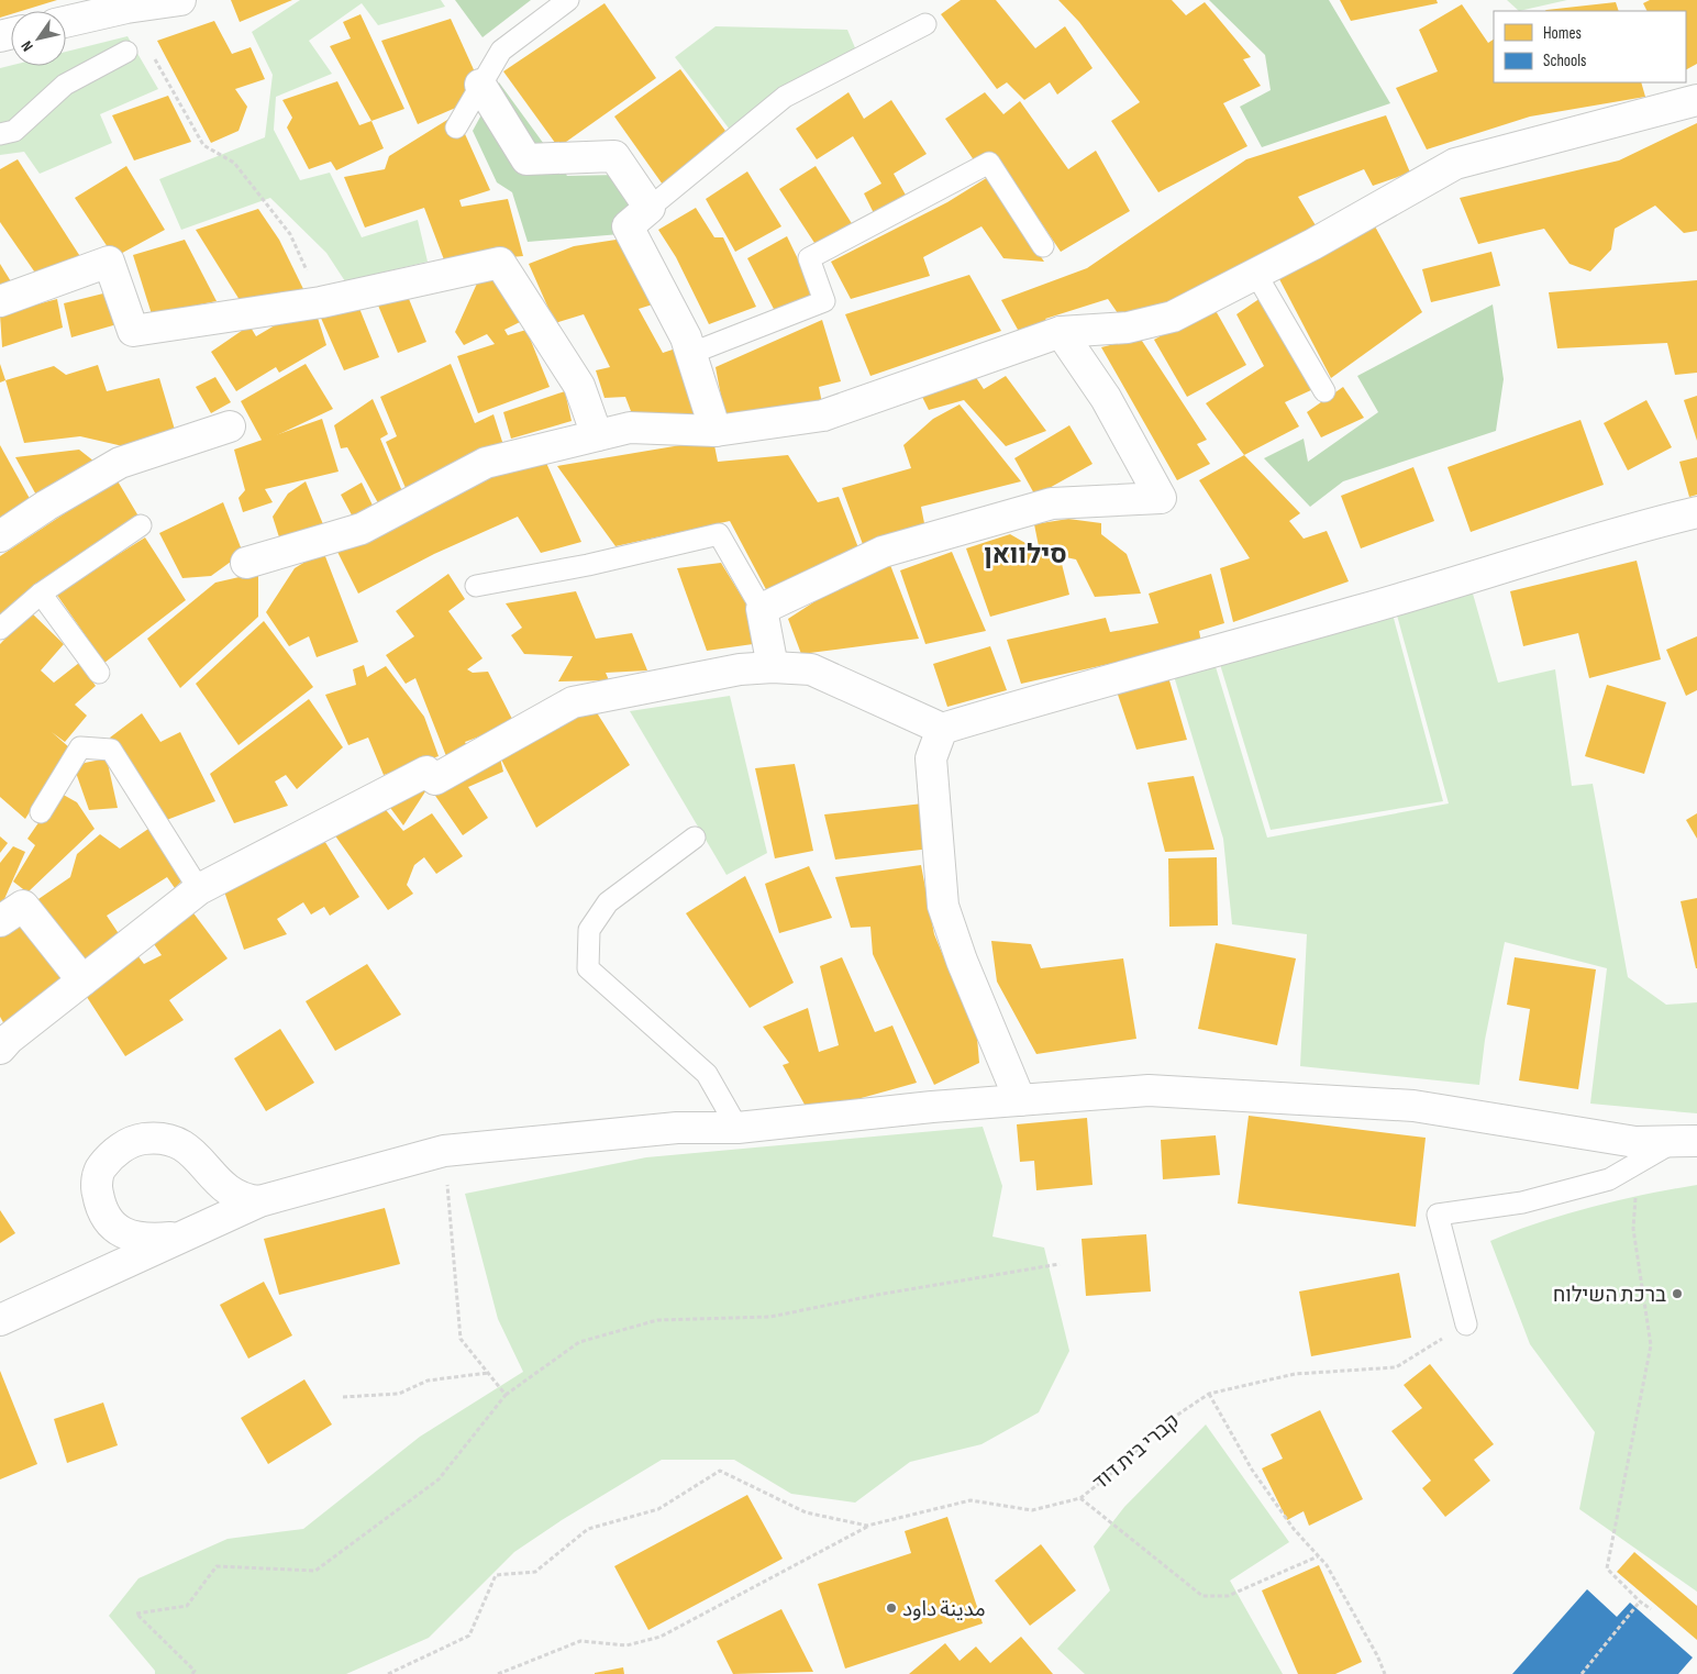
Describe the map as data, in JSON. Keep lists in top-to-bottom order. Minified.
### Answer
{"streets":{"path":["קברי בית דוד"]},"districts":["סילוואן"],"places":["ברכת השילוח","مدينة داود"],"legend":["Homes","Schools"],"north":"bottom left"}
